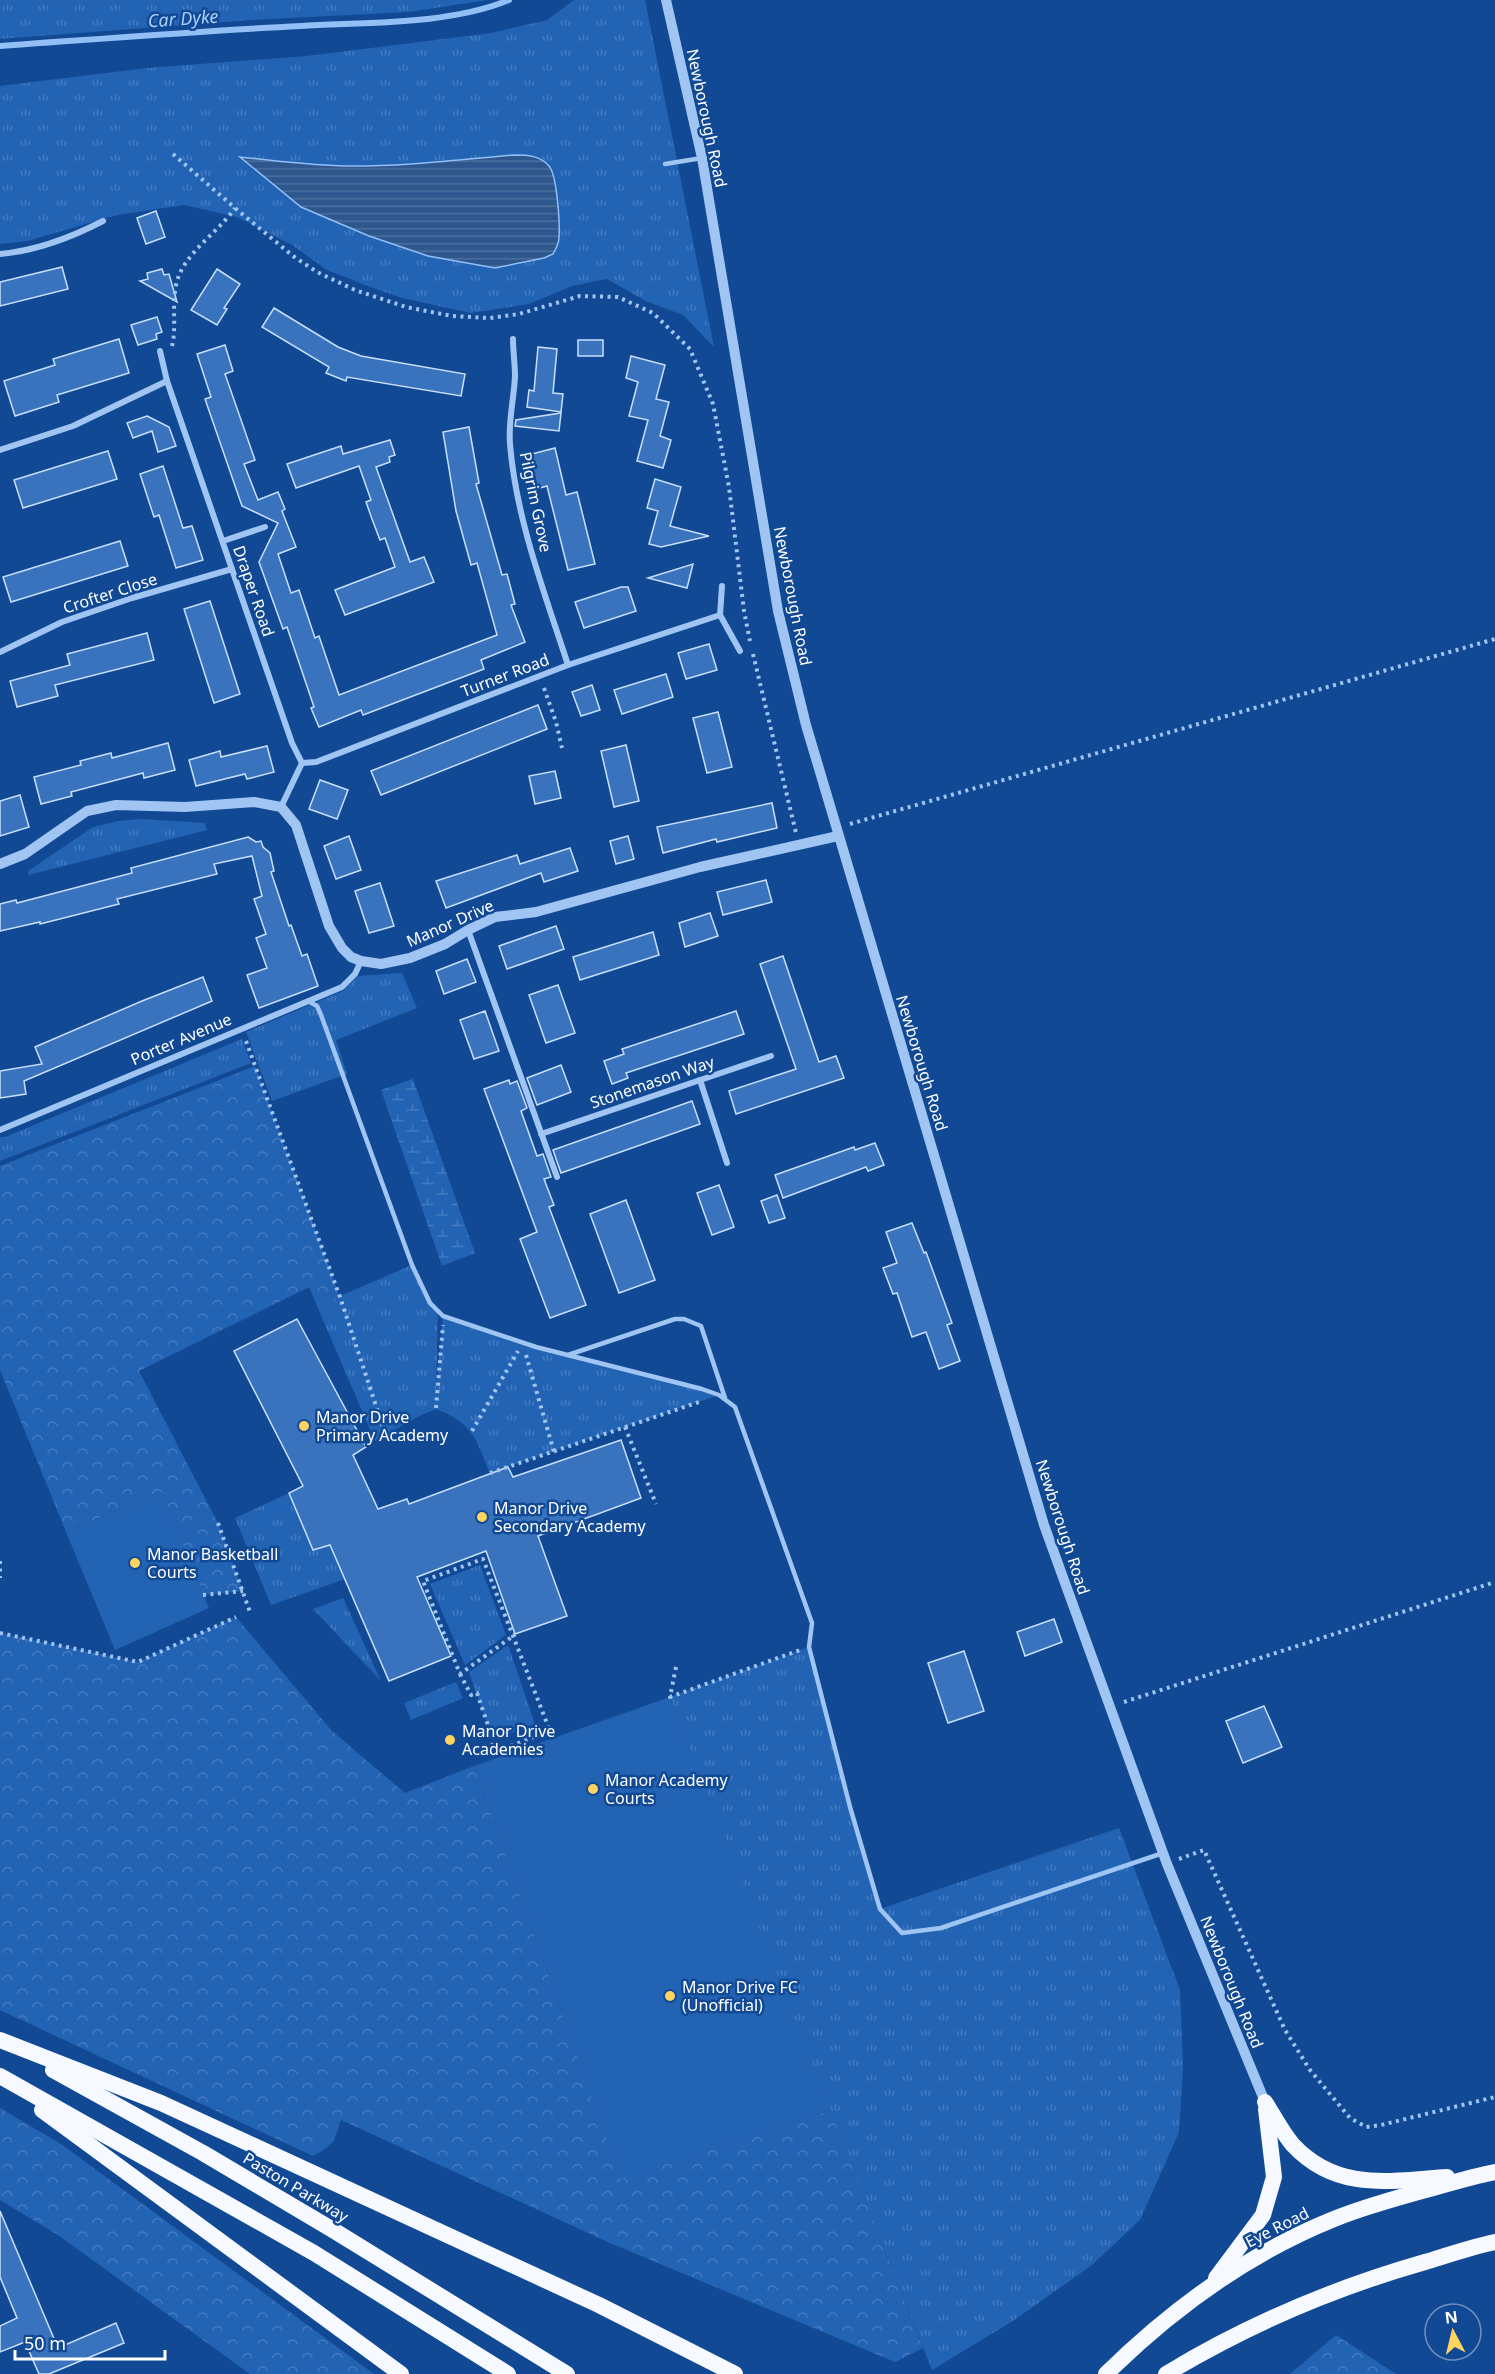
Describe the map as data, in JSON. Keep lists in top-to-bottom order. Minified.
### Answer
{"streets":{"highway":["Paston Parkway","Eye Road"],"street":["Newborough Road","Pilgrim Grove","Draper Road","Crofter Close","Turner Road","Manor Drive","Porter Avenue","Stonemason Way"]},"crossings":[["Newborough Road","Manor Drive"],["Pilgrim Grove","Turner Road"],["Draper Road","Crofter Close"],["Draper Road","Turner Road"],["Manor Drive","Porter Avenue"]],"water":["Car Dyke"],"places":["Manor Drive Primary Academy","Manor Drive Secondary Academy","Manor Basketball Courts","Manor Drive Academies","Manor Academy Courts","Manor Drive FC (Unofficial)"],"scale_bar":"50 m","north":"top"}
